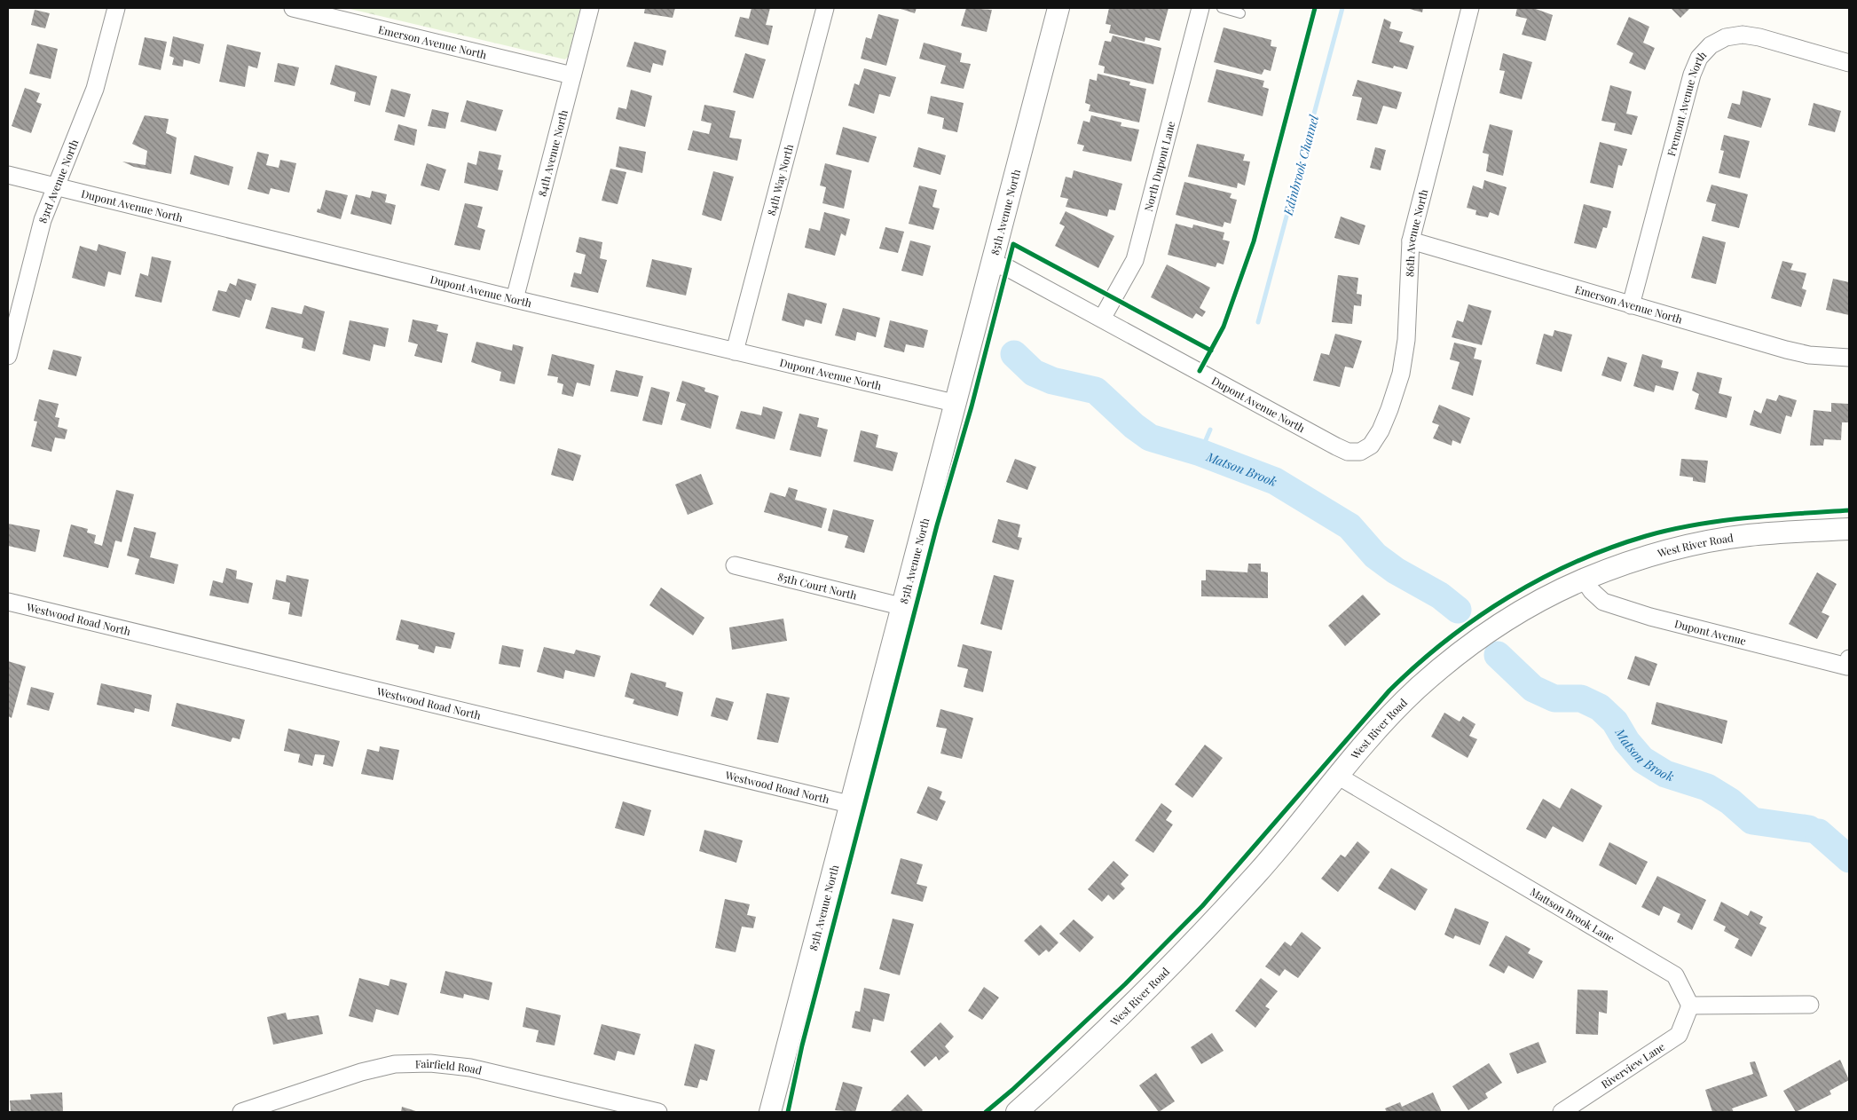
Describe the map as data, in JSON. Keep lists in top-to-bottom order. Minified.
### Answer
{"streets":{"street":["Emerson Avenue North","Fremont Avenue North","84th Avenue North","North Dupont Lane","84th Way North","83rd Avenue North","Dupont Avenue North","85th Avenue North","86th Avenue North","West River Road","85th Court North","Westwood Road North","Dupont Avenue","Mattson Brook Lane","Riverview Lane","Fairfield Road"]},"crossings":[["Emerson Avenue North","Fremont Avenue North"],["Emerson Avenue North","84th Avenue North"],["Emerson Avenue North","86th Avenue North"],["84th Avenue North","Dupont Avenue North"],["North Dupont Lane","Dupont Avenue North"],["84th Way North","Dupont Avenue North"],["83rd Avenue North","Dupont Avenue North"],["Dupont Avenue North","85th Avenue North"],["Dupont Avenue North","86th Avenue North"],["85th Avenue North","85th Court North"],["85th Avenue North","Westwood Road North"],["West River Road","Dupont Avenue"],["West River Road","Mattson Brook Lane"],["Mattson Brook Lane","Riverview Lane"]],"water":["Edinbrook Channel","Matson Brook"]}
